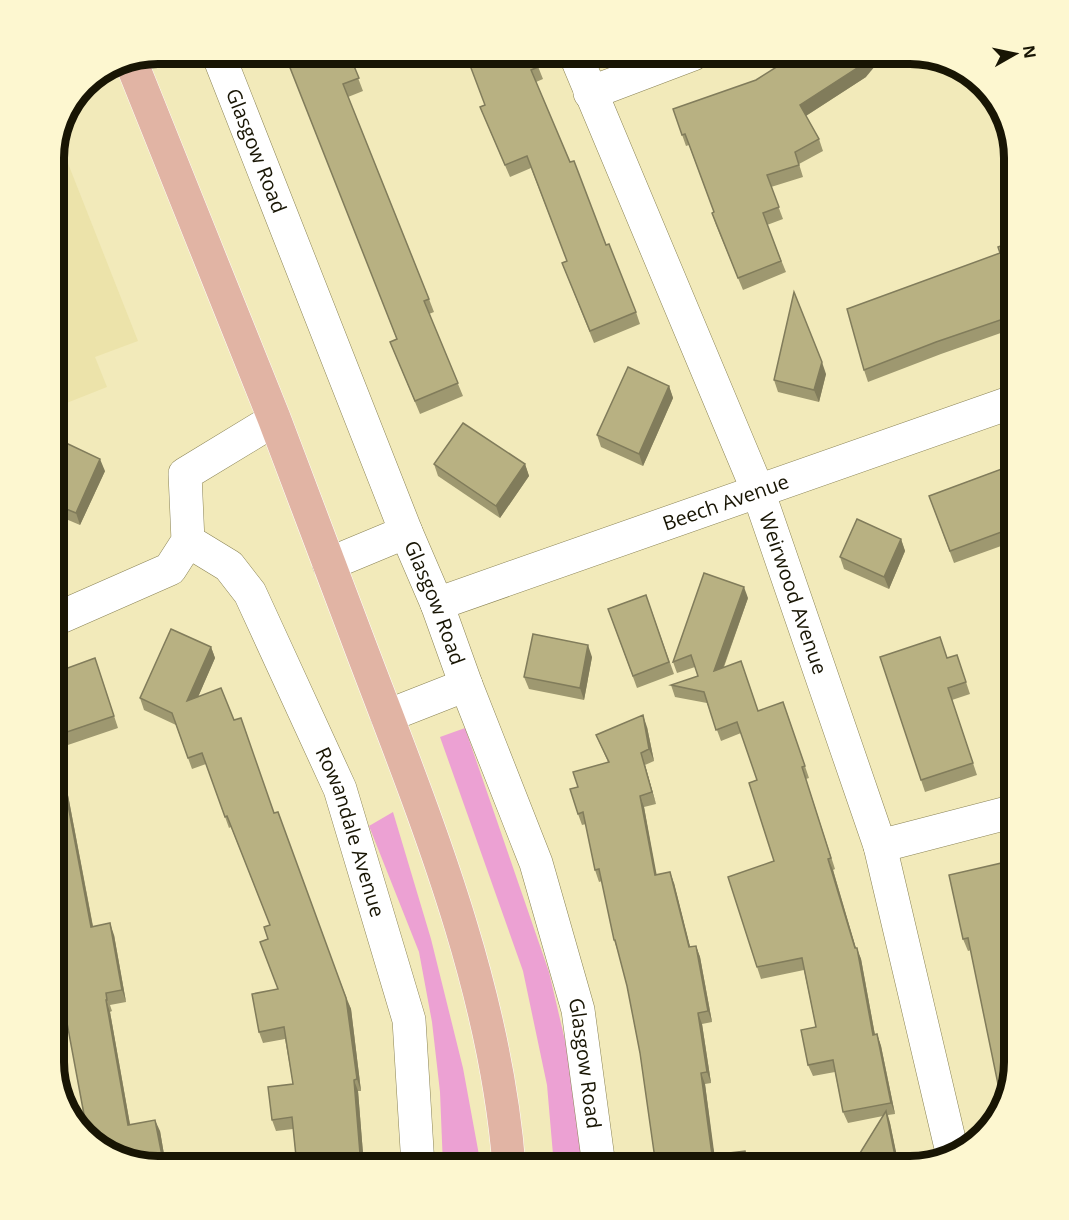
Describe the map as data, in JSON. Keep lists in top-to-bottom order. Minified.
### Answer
{"streets":{"street":["Glasgow Road","Beech Avenue","Weirwood Avenue","Rowandale Avenue"]},"crossings":[["Glasgow Road","Beech Avenue"],["Beech Avenue","Weirwood Avenue"]],"north":"right"}
